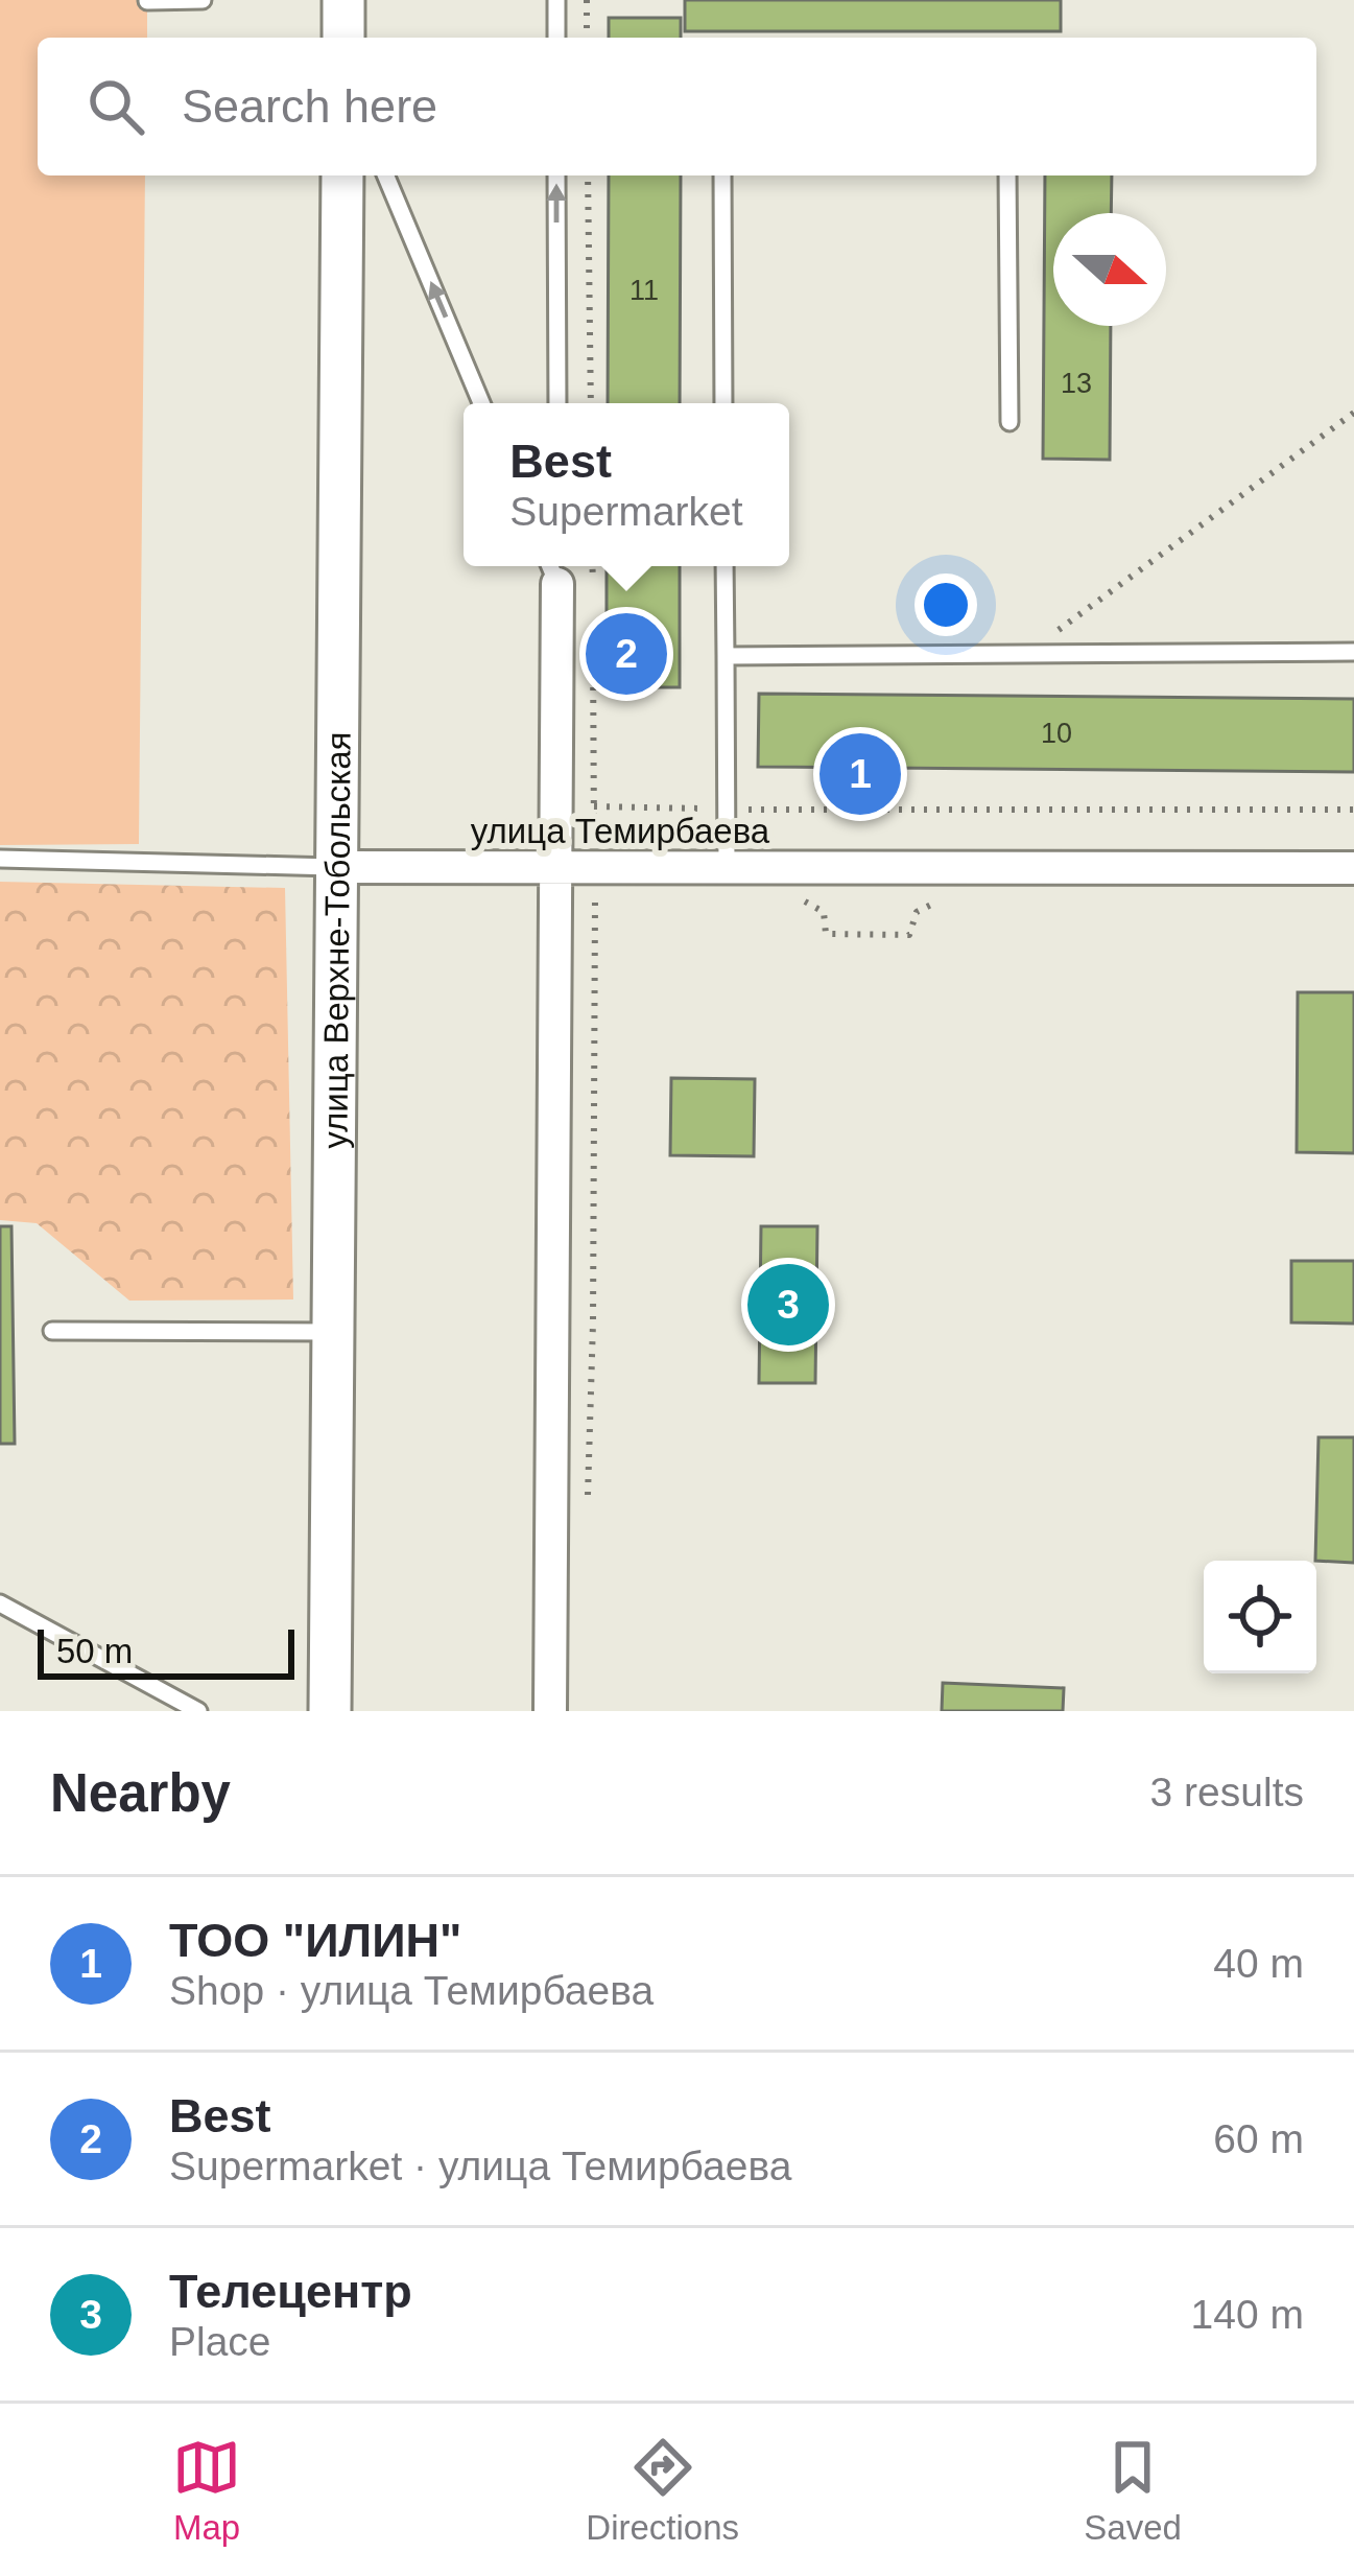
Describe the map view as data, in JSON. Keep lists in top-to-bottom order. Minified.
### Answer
{"streets":{"street":["улица Темирбаева","улица Верхне-Тобольская"]},"crossings":[["улица Темирбаева","улица Верхне-Тобольская"]],"house_numbers":["11","13","10"],"scale_bar":"50 m","north":"right","page":{"search":"Search here","popup":["Best","Supermarket"],"pins":["2","1","3"],"scale":"50 m","heading":["Nearby","3 results"],"list":[{"mark":"1","name":"ТОО \"ИЛИН\"","note":"Shop · улица Темирбаева","value":"40 m"},{"mark":"2","name":"Best","note":"Supermarket · улица Темирбаева","value":"60 m"},{"mark":"3","name":"Телецентр","note":"Place","value":"140 m"}],"nav":["Map","Directions","Saved"]}}
